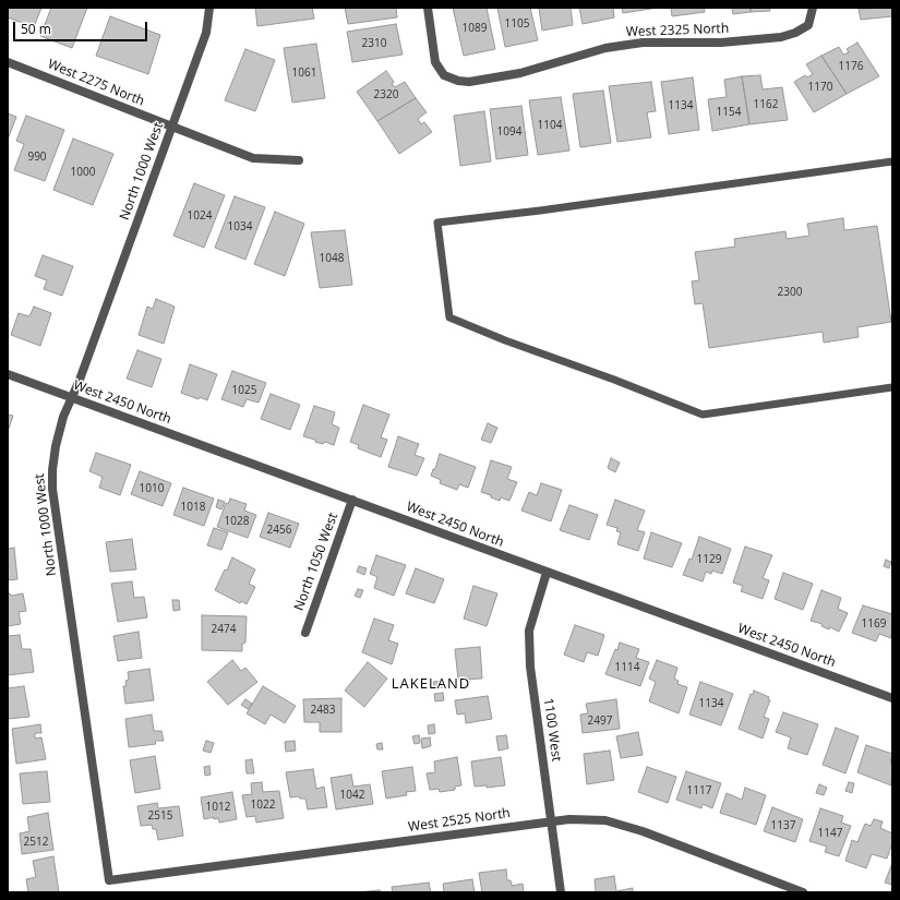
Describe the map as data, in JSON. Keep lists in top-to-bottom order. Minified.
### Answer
{"streets":{"street":["West 2325 North","West 2275 North","North 1000 West","West 2450 North","North 1050 West","1100 West","West 2525 North"]},"crossings":[["West 2275 North","North 1000 West"],["North 1000 West","West 2450 North"],["North 1000 West","West 2525 North"],["West 2450 North","North 1050 West"],["West 2450 North","1100 West"],["1100 West","West 2525 North"]],"districts":["LAKELAND"],"house_numbers":["1105","1089","2310","1176","1061","1170","2320","1162","1134","1154","1104","1094","990","1000","1024","1034","1048","2300","1025","1010","1018","1028","2456","1129","1169","2474","1114","1134","2483","2497","1117","1042","1022","1012","2515","1137","1147","2512"],"scale_bar":"50 m"}
